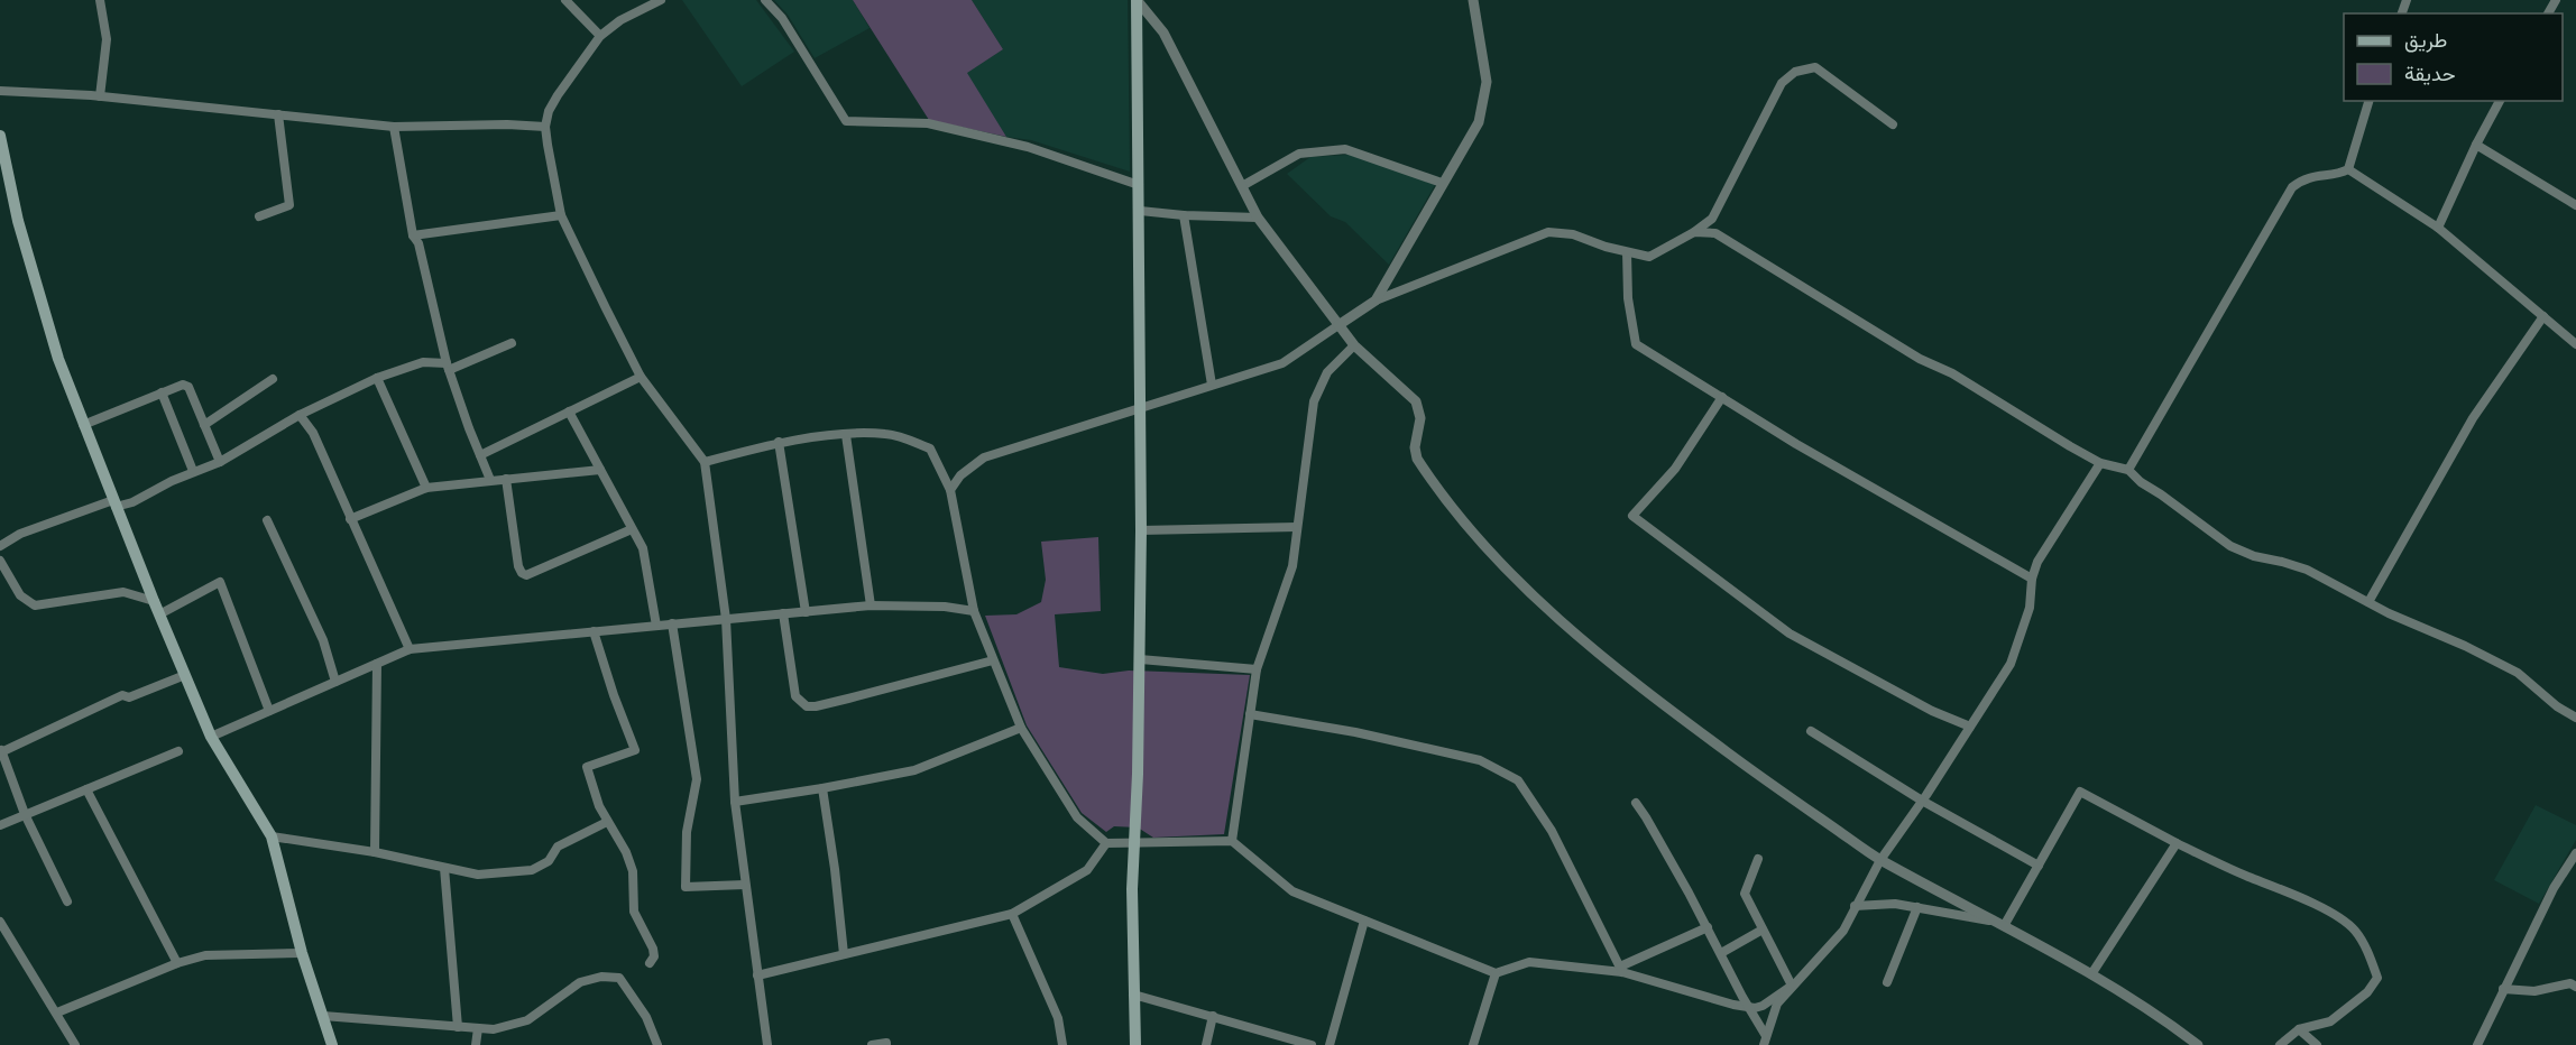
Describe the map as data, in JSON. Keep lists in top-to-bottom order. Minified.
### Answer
{"legend":["طريق","حديقة"]}
